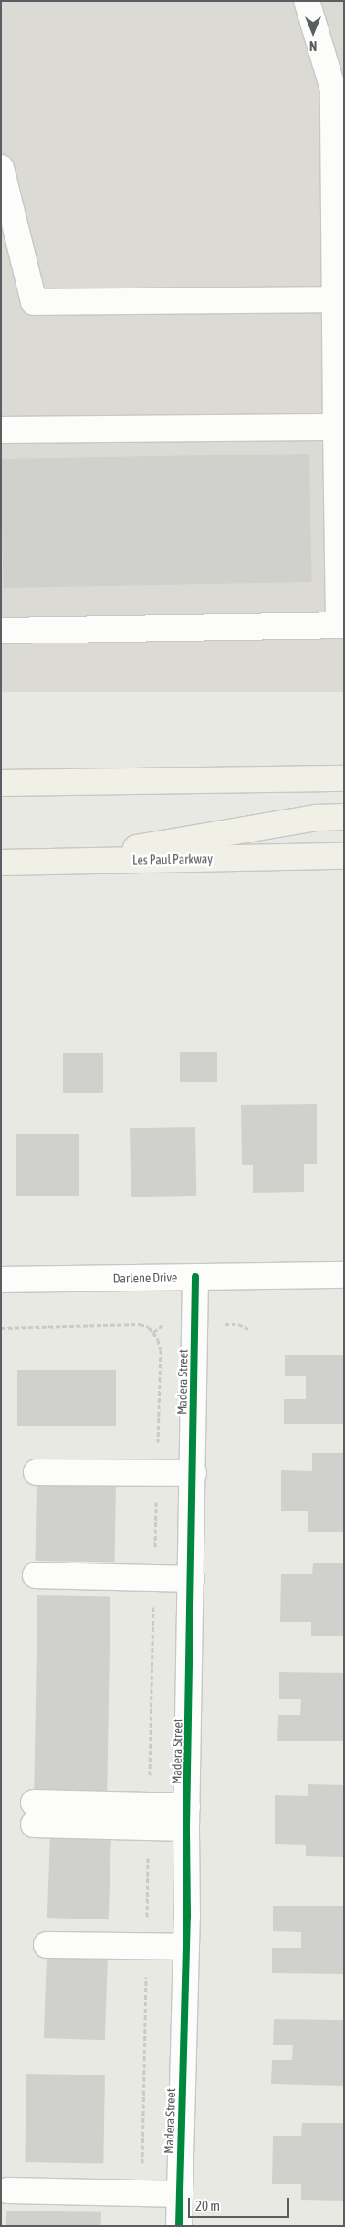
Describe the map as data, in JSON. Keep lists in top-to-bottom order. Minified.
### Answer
{"streets":{"main road":["Les Paul Parkway"],"street":["Darlene Drive","Madera Street"]},"crossings":[["Darlene Drive","Madera Street"]],"scale_bar":"20 m","north":"bottom"}
